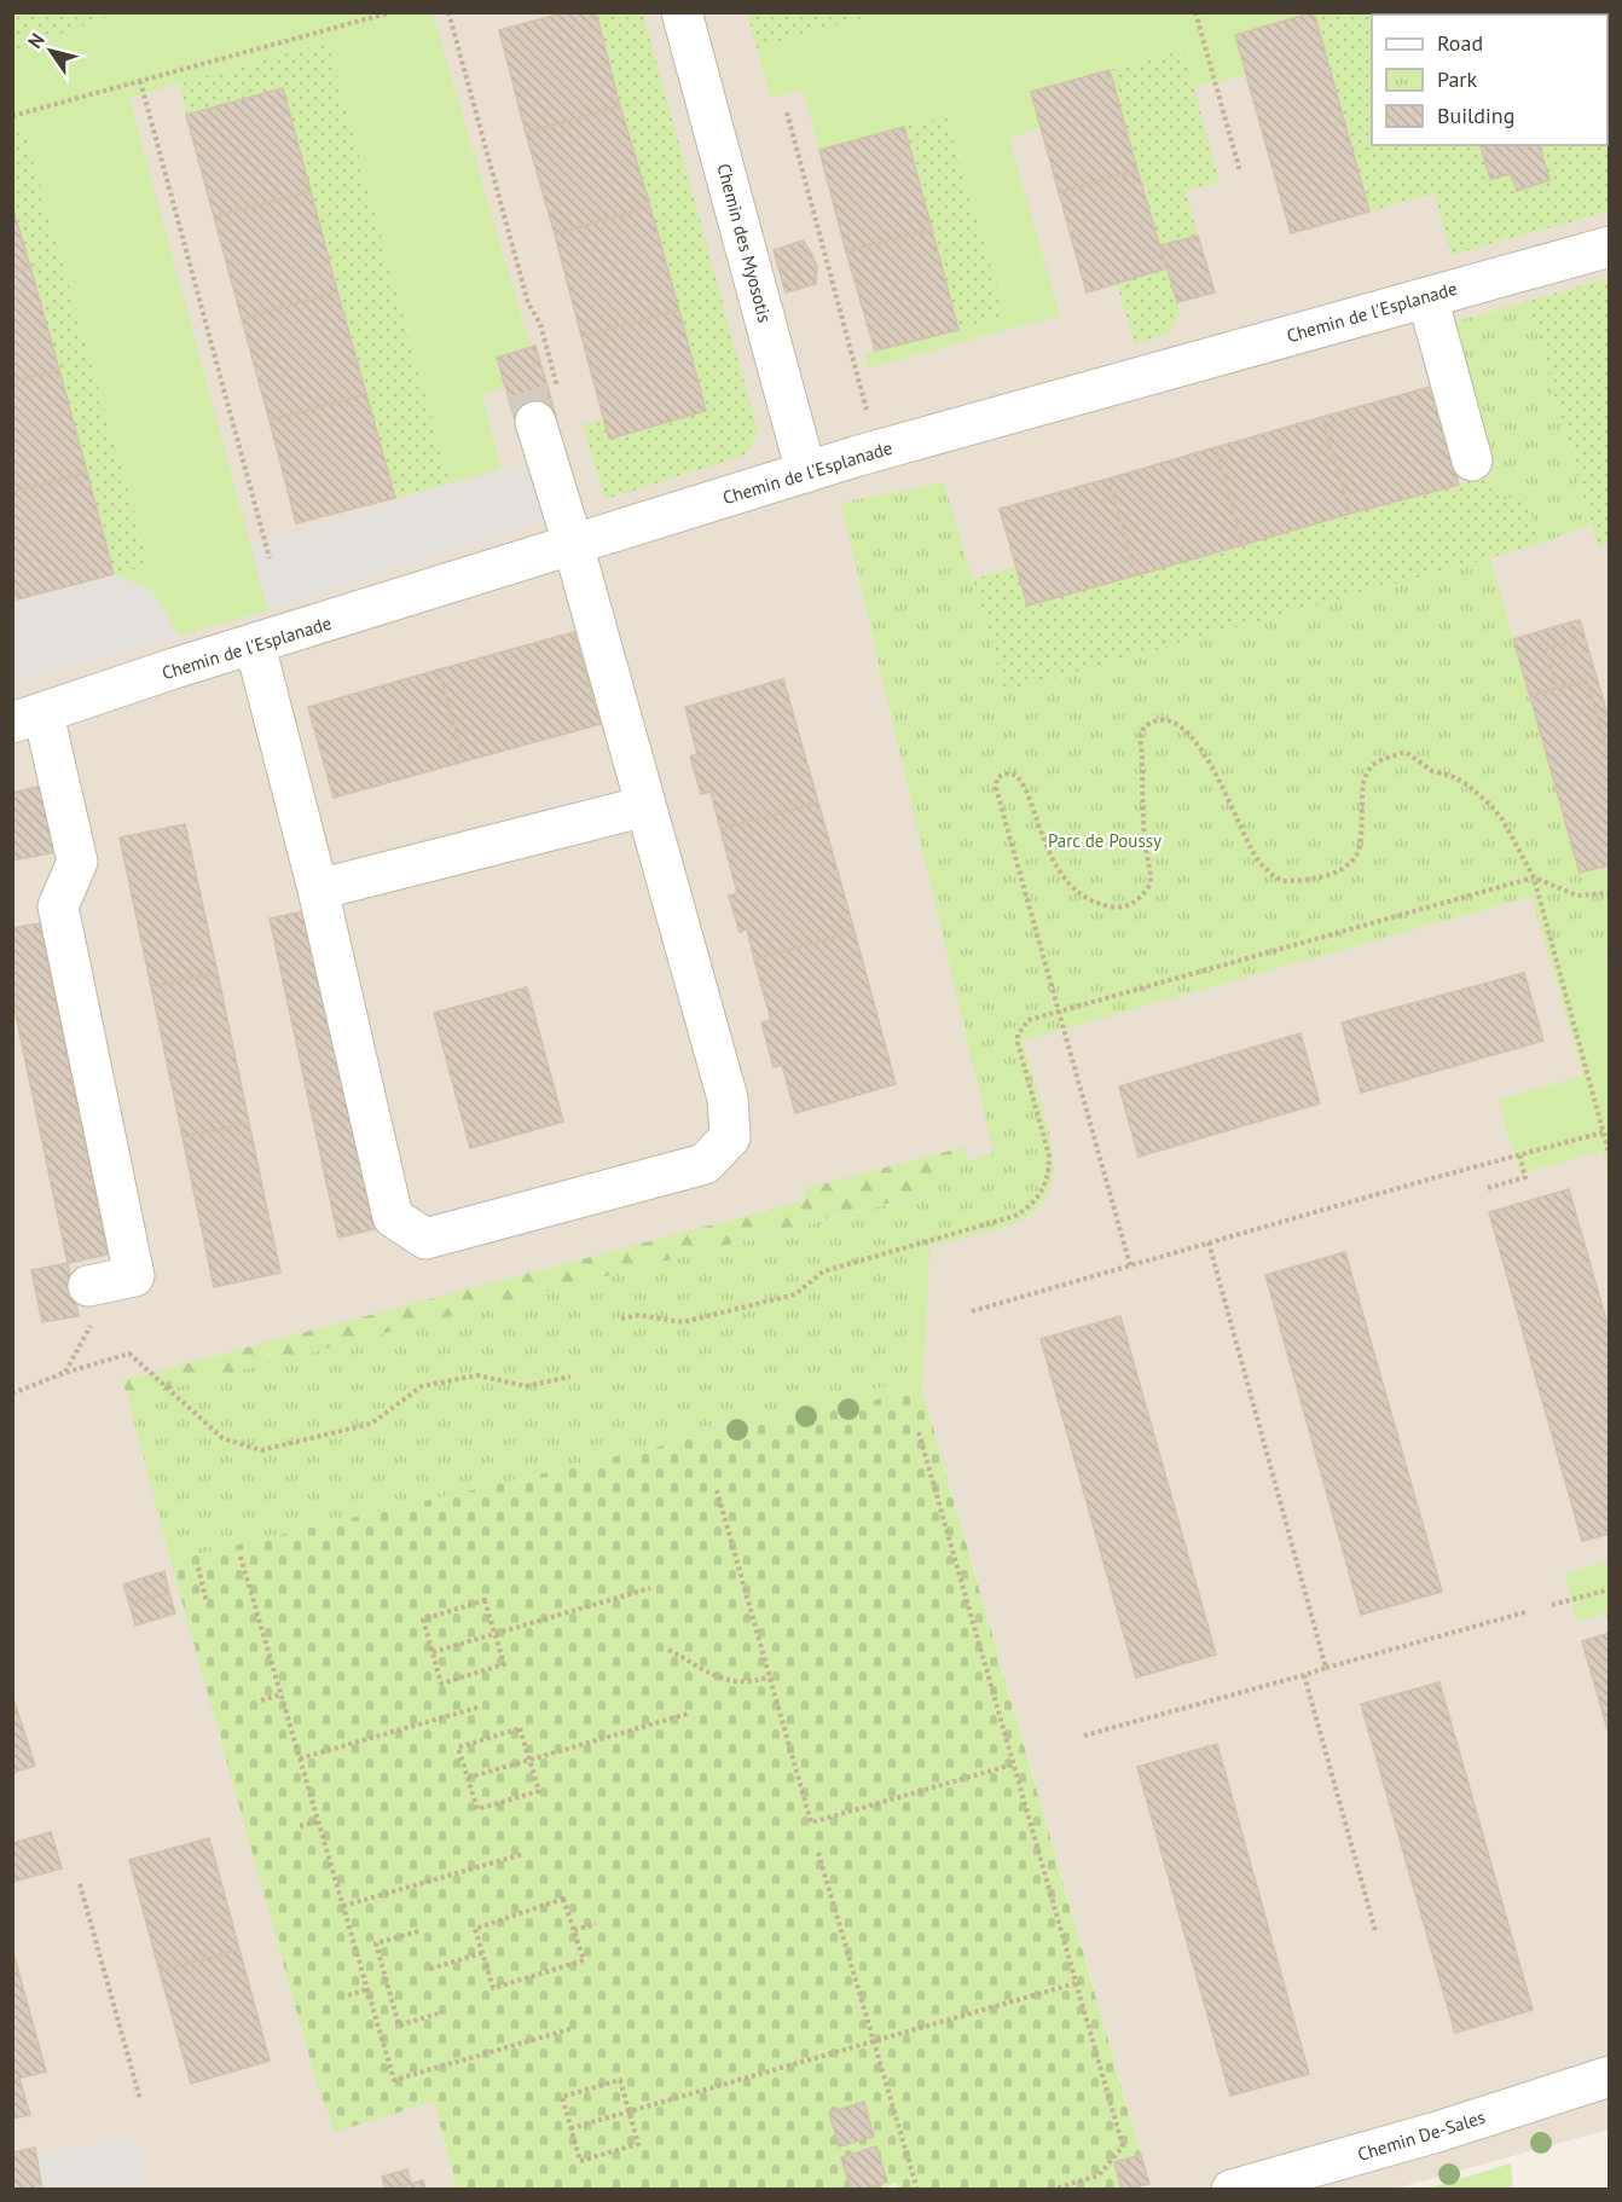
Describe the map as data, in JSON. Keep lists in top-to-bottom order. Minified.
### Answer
{"streets":{"street":["Chemin des Myosotis","Chemin de l'Esplanade","Chemin De-Sales"]},"crossings":[["Chemin des Myosotis","Chemin de l'Esplanade"]],"parks":["Parc de Poussy"],"legend":["Road","Park","Building"],"north":"top left"}
